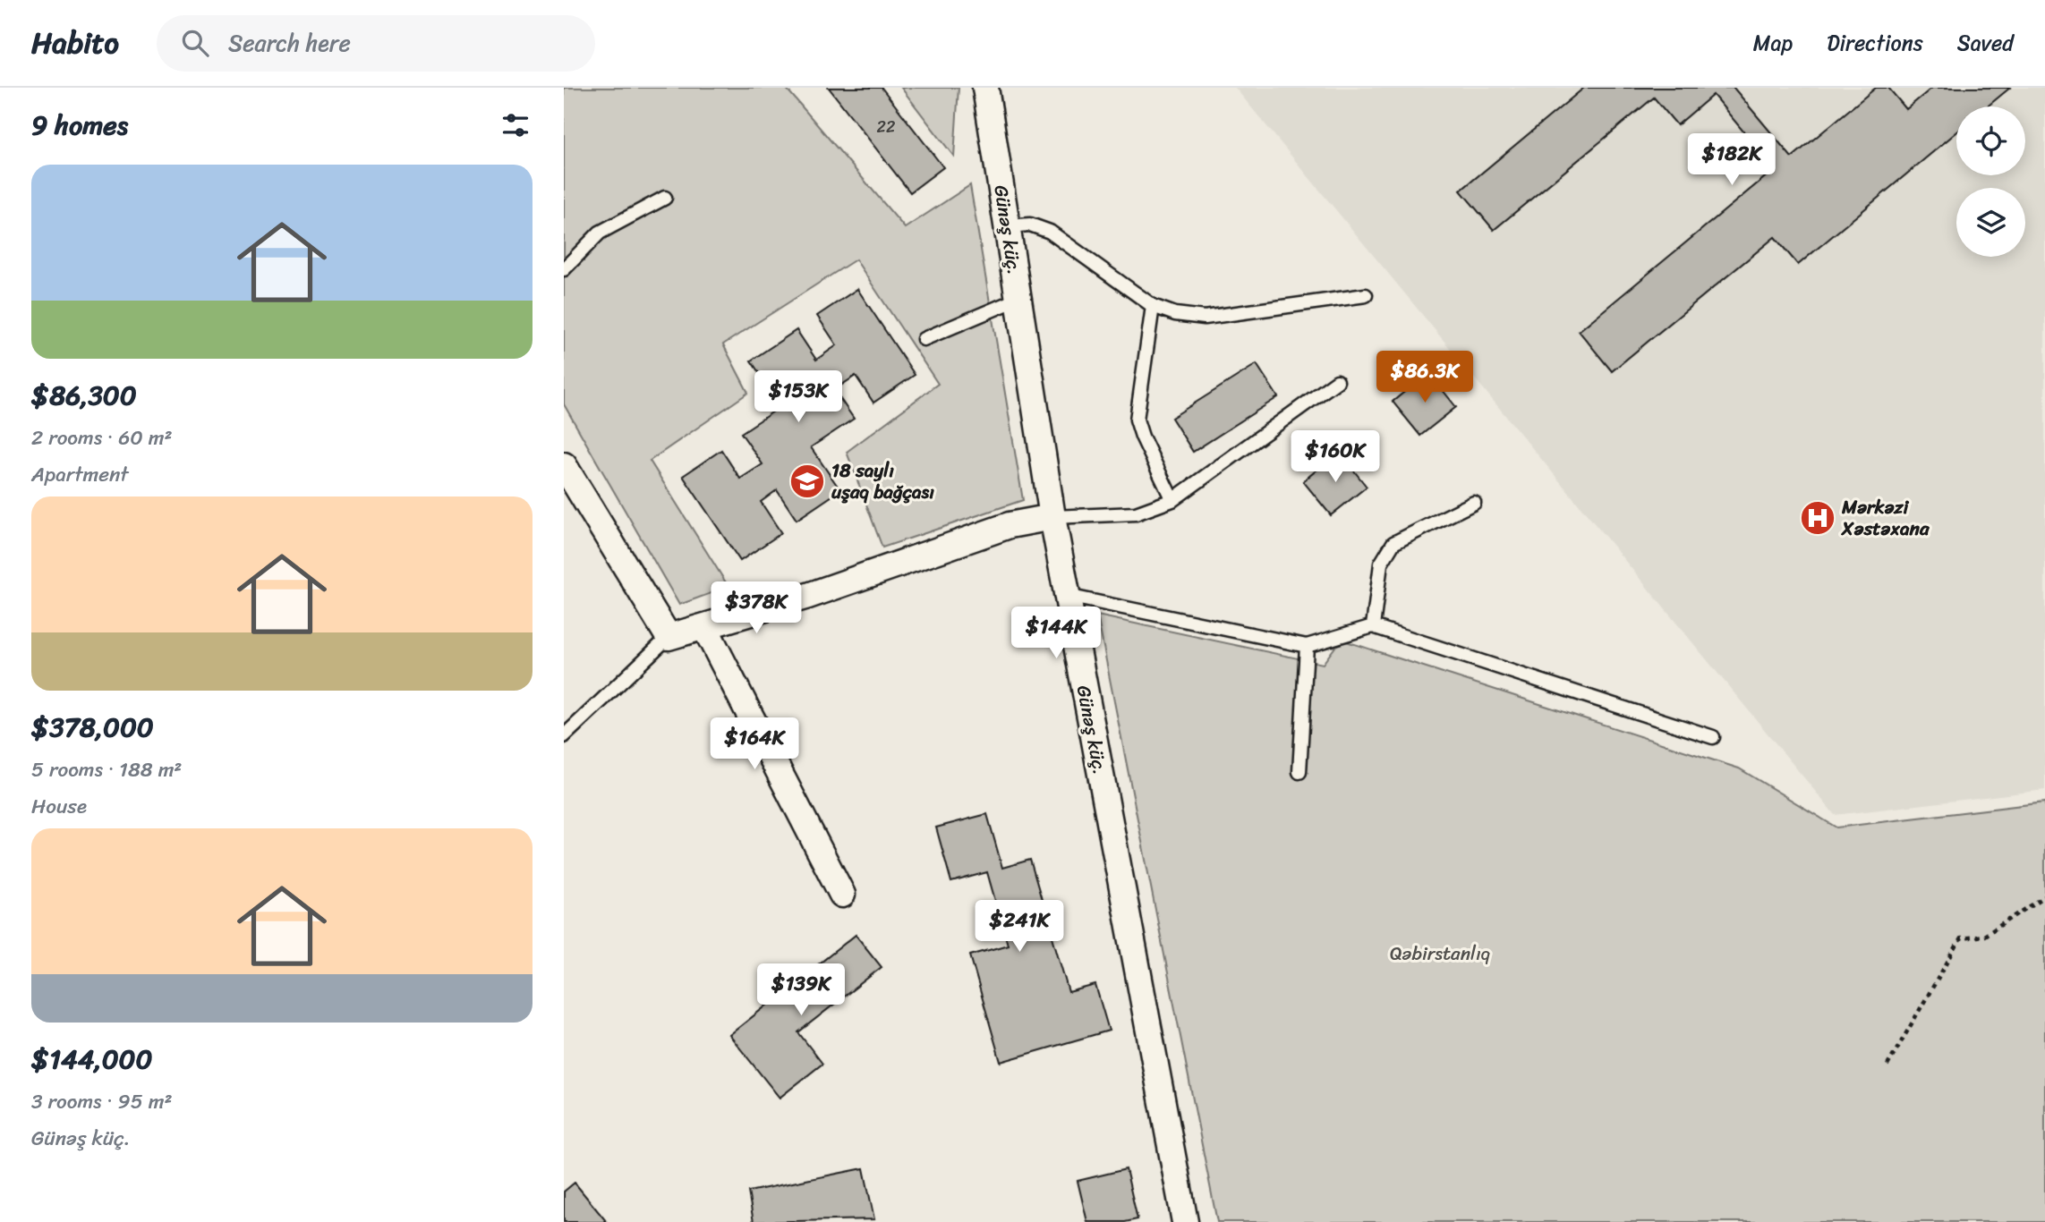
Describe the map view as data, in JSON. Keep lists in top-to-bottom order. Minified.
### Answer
{"streets":{"street":["Günəş küç."]},"parks":["Qəbirstanlıq"],"places":{"school or university":["18 saylı uşaq bağçası"],"hospital":["Mərkəzi Xəstəxana"]},"house_numbers":["22"],"page":{"header":"Habito","search":"Search here","nav":["Map","Directions","Saved"],"heading":"9 homes","price":["$182K","$86.3K","$153K","$160K","$378K","$144K","$164K","$241K","$139K"],"list":[{"name":"$86,300","note":"2 rooms · 60 m² · Apartment"},{"name":"$378,000","note":"5 rooms · 188 m² · House"},{"name":"$144,000","note":"3 rooms · 95 m² · Günəş küç."}]}}
